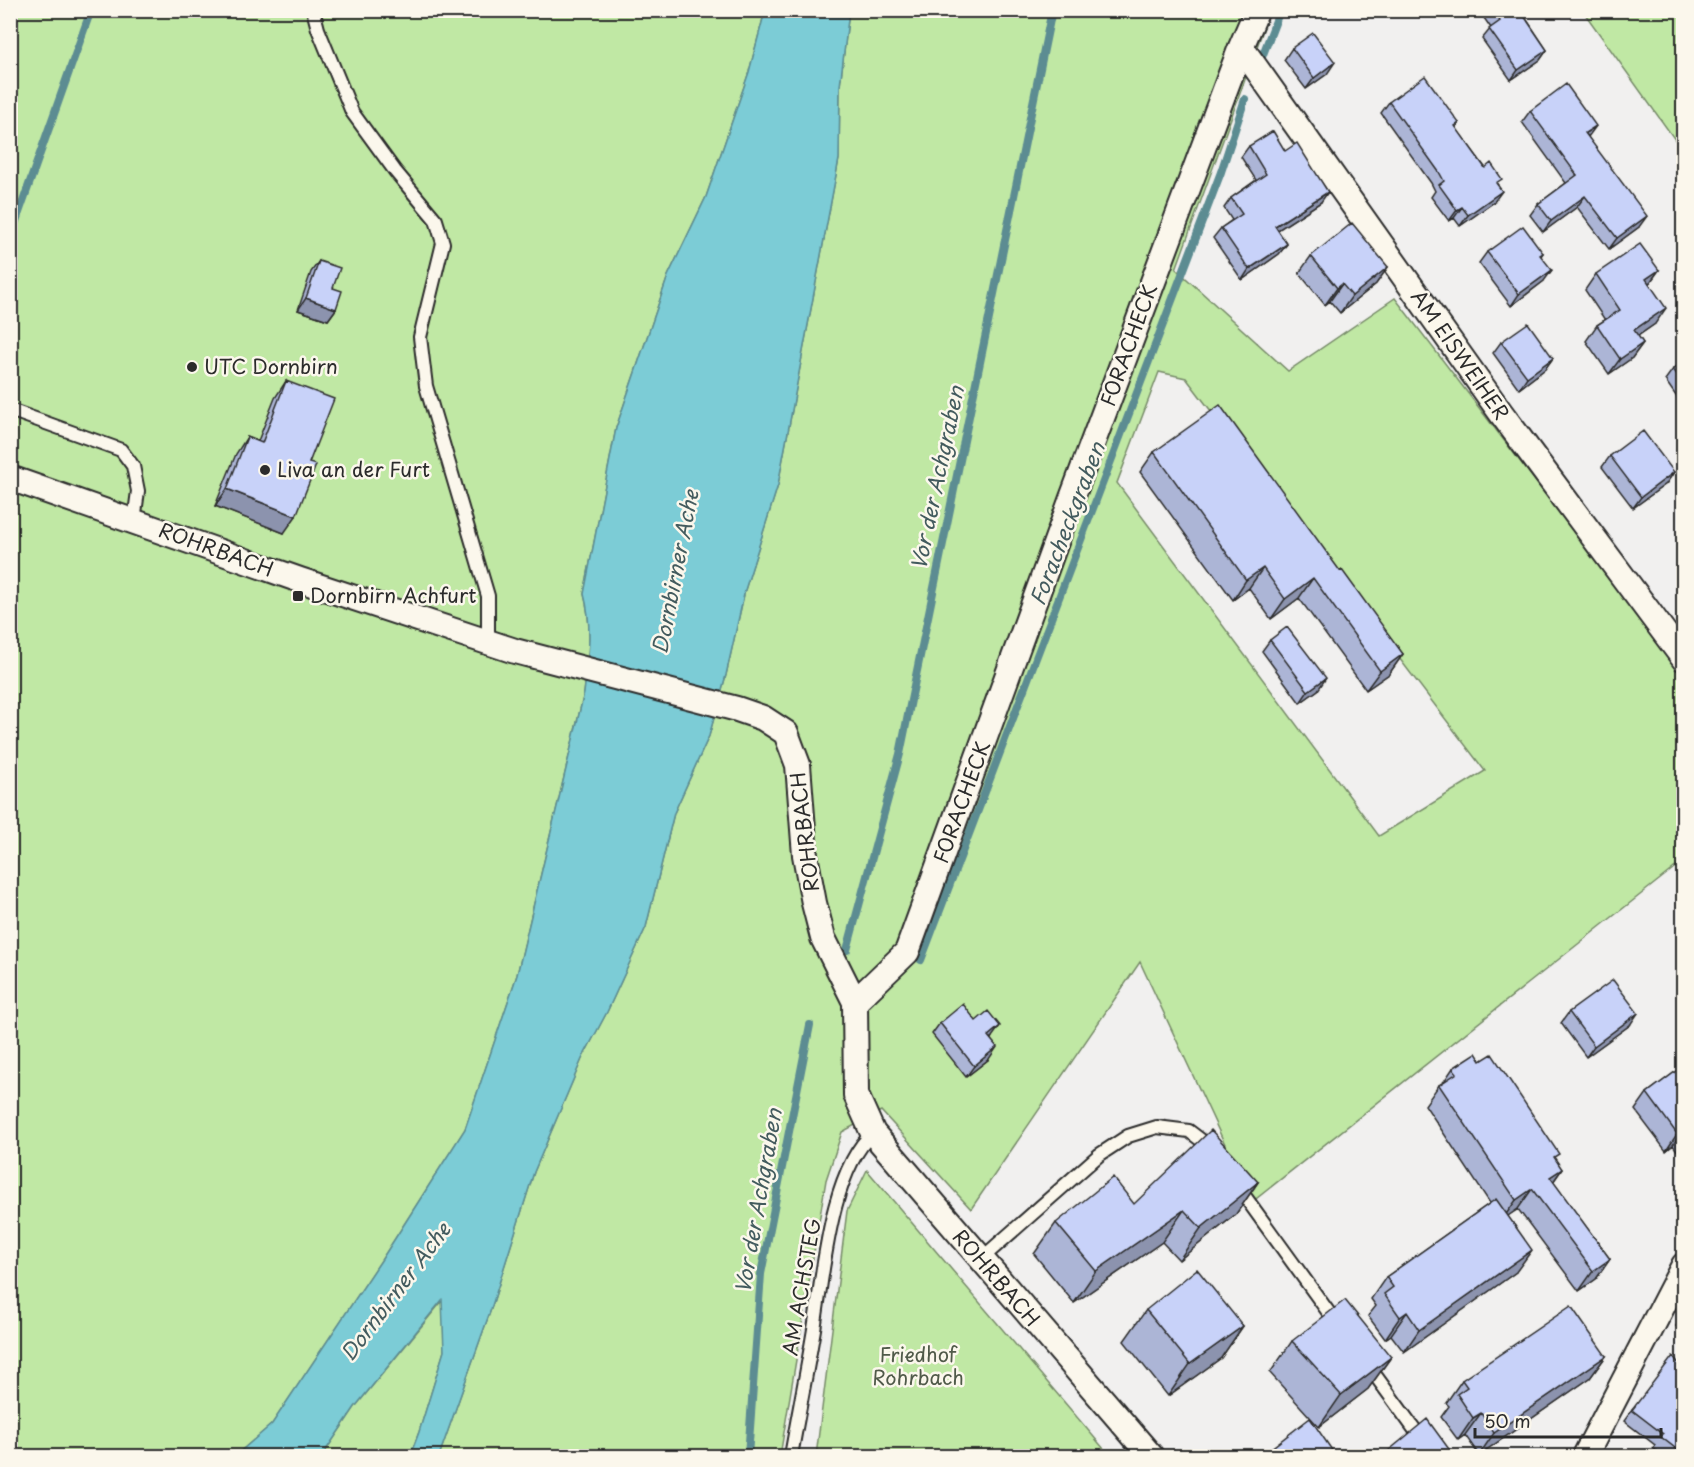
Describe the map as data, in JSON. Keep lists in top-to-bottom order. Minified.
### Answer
{"streets":{"street":["FORACHECK","AM EISWEIHER","ROHRBACH"],"lane":["AM ACHSTEG"]},"crossings":[["FORACHECK","AM EISWEIHER"],["FORACHECK","ROHRBACH"],["ROHRBACH","AM ACHSTEG"]],"water":["Vor der Achgraben","Foracheckgraben","Dornbirner Ache"],"parks":["Friedhof Rohrbach"],"places":{"other":["UTC Dornbirn","Liva an der Furt"],"transit":["Dornbirn Achfurt"]},"scale_bar":"50 m"}
